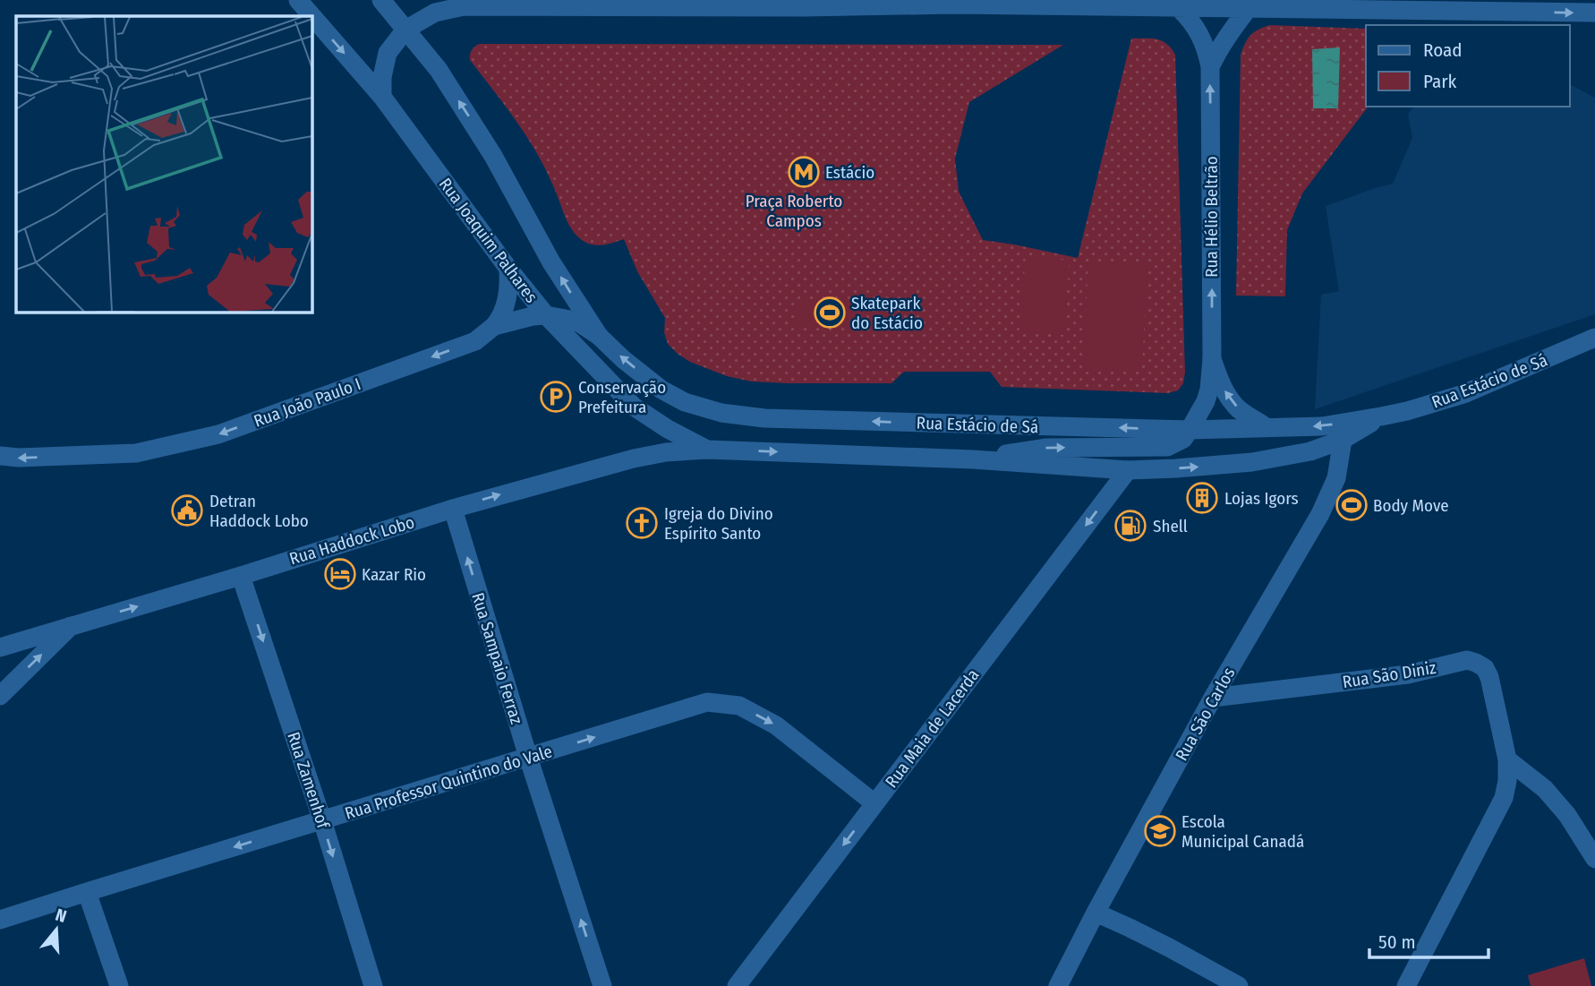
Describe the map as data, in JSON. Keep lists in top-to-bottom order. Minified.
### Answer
{"streets":{"street":["Rua Hélio Beltrão","Rua Joaquim Palhares","Rua Estácio de Sá","Rua João Paulo I","Rua Haddock Lobo","Rua Sampaio Ferraz","Rua São Diniz","Rua São Carlos","Rua Maia de Lacerda","Rua Zamenhof","Rua Professor Quintino do Vale"]},"crossings":[["Rua Hélio Beltrão","Rua Estácio de Sá"],["Rua Joaquim Palhares","Rua Estácio de Sá"],["Rua Joaquim Palhares","Rua João Paulo I"],["Rua Joaquim Palhares","Rua Haddock Lobo"],["Rua Estácio de Sá","Rua João Paulo I"],["Rua Estácio de Sá","Rua Haddock Lobo"],["Rua Estácio de Sá","Rua São Carlos"],["Rua Estácio de Sá","Rua Maia de Lacerda"],["Rua Haddock Lobo","Rua Sampaio Ferraz"],["Rua Haddock Lobo","Rua Zamenhof"],["Rua Sampaio Ferraz","Rua Professor Quintino do Vale"],["Rua São Diniz","Rua São Carlos"],["Rua Maia de Lacerda","Rua Professor Quintino do Vale"],["Rua Zamenhof","Rua Professor Quintino do Vale"]],"one_way":["Rua Hélio Beltrão","Rua João Paulo I","Rua Haddock Lobo","Rua Sampaio Ferraz","Rua Maia de Lacerda","Rua Zamenhof"],"parks":["Praça Roberto Campos"],"places":{"metro station":["Estácio"],"sports":["Skatepark do Estácio","Body Move"],"parking":["Conservação Prefeitura"],"building":["Lojas Igors"],"public building":["Detran Haddock Lobo"],"church":["Igreja do Divino Espírito Santo"],"fuel station":["Shell"],"hotel":["Kazar Rio"],"school or university":["Escola Municipal Canadá"]},"legend":["Road","Park"],"scale_bar":"50 m","north":"top"}
